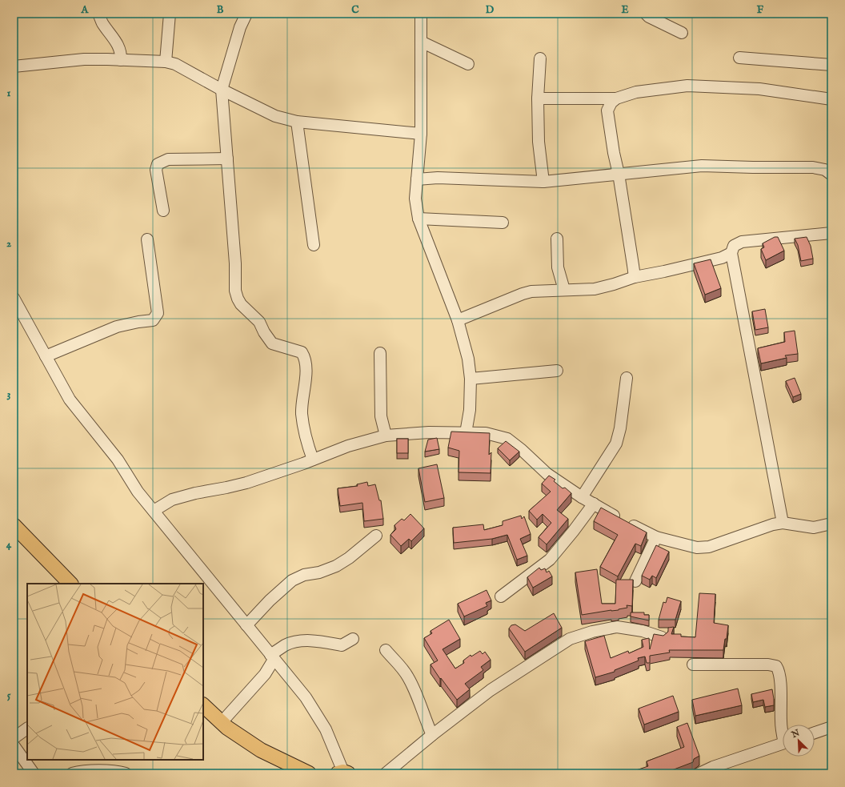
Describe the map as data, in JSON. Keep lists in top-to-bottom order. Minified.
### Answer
{"north":"top left","grid":{"columns":["A","B","C","D","E","F"],"rows":["1","2","3","4","5"]}}
